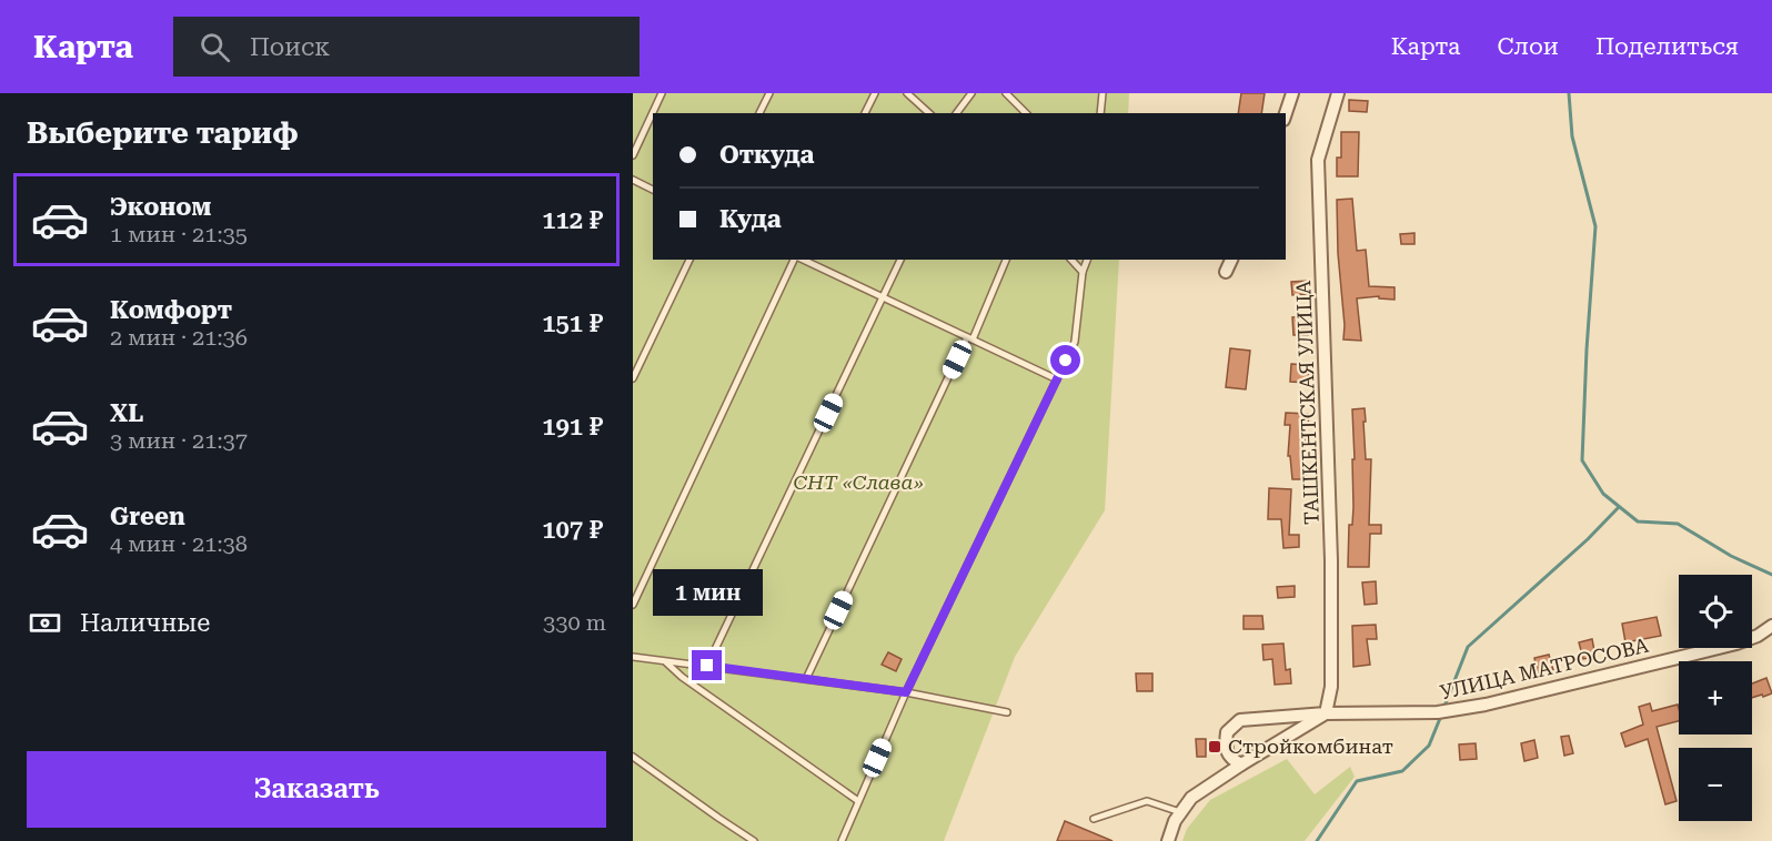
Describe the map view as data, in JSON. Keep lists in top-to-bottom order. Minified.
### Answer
{"streets":{"street":["ТАШКЕНТСКАЯ УЛИЦА","УЛИЦА МАТРОСОВА"]},"crossings":[["ТАШКЕНТСКАЯ УЛИЦА","УЛИЦА МАТРОСОВА"]],"parks":["СНТ «Слава»"],"places":{"transit":["Стройкомбинат"]},"page":{"header":"Карта","search":"Поиск","nav":["Карта","Слои","Поделиться"],"heading":"Выберите тариф","banner":["Откуда","Куда"],"list":[{"name":"Эконом","note":"1 мин · 21:35","value":"112 ₽"},{"name":"Комфорт","note":"2 мин · 21:36","value":"151 ₽"},{"name":"XL","note":"3 мин · 21:37","value":"191 ₽"},{"name":"Green","note":"4 мин · 21:38","value":"107 ₽"}],"bubble":"1 мин","map_buttons":["+","−"],"pay":["Наличные","330 m"],"buttons":"Заказать"}}
